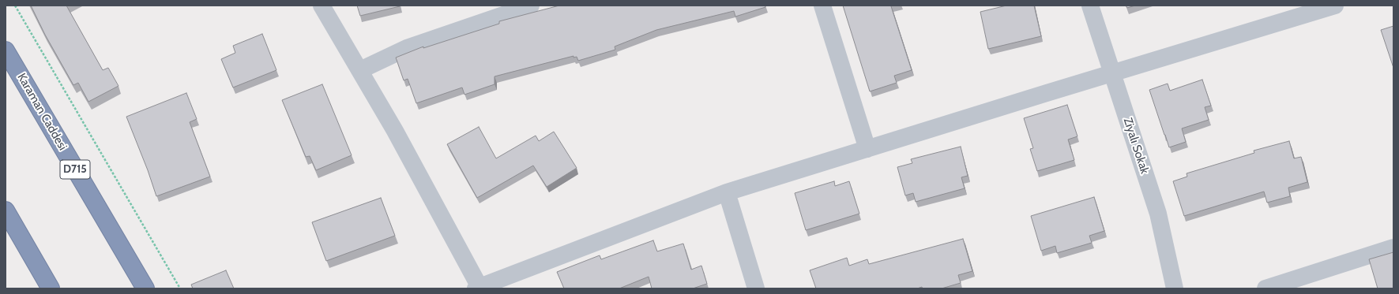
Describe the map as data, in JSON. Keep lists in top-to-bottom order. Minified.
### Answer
{"streets":{"highway":["Karaman Caddesi","D715"],"street":["Ziyalı Sokak"]}}
